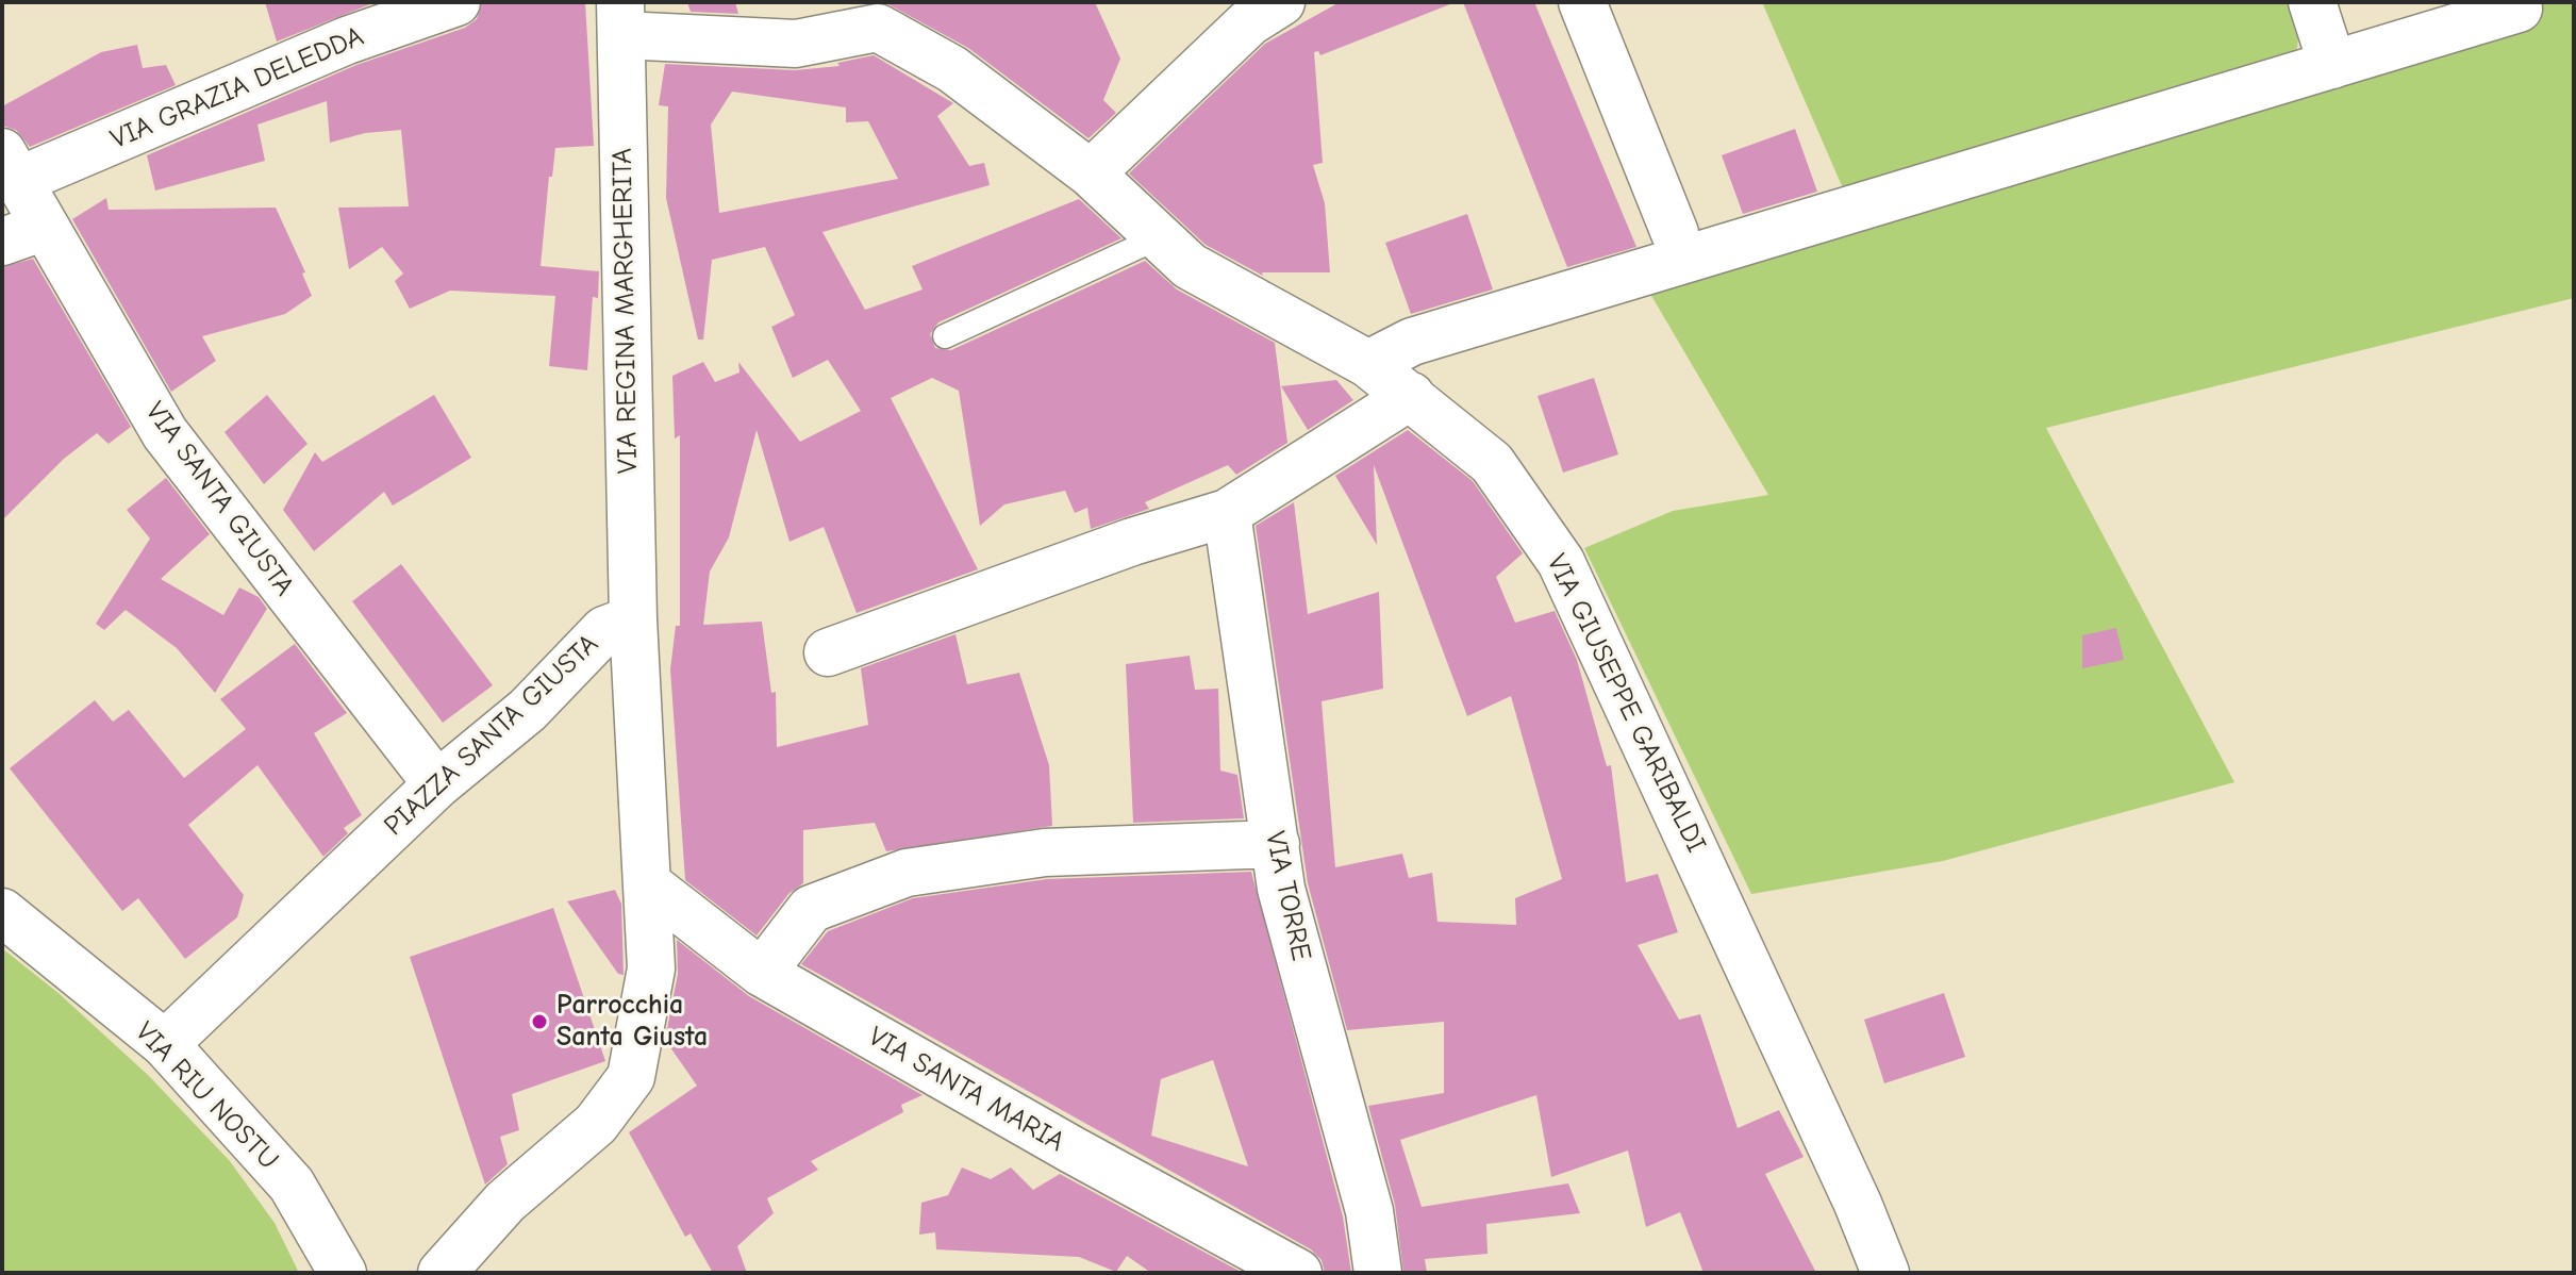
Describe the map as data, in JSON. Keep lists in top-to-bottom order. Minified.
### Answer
{"streets":{"street":["VIA GRAZIA DELEDDA","VIA REGINA MARGHERITA","VIA SANTA GIUSTA","VIA GIUSEPPE GARIBALDI","PIAZZA SANTA GIUSTA","VIA TORRE","VIA SANTA MARIA","VIA RIU NOSTU"]},"crossings":[["VIA GRAZIA DELEDDA","VIA SANTA GIUSTA"],["VIA REGINA MARGHERITA","VIA GIUSEPPE GARIBALDI"],["VIA REGINA MARGHERITA","PIAZZA SANTA GIUSTA"],["VIA SANTA GIUSTA","PIAZZA SANTA GIUSTA"],["PIAZZA SANTA GIUSTA","VIA SANTA MARIA"],["PIAZZA SANTA GIUSTA","VIA RIU NOSTU"]],"places":["Parrocchia Santa Giusta"]}
